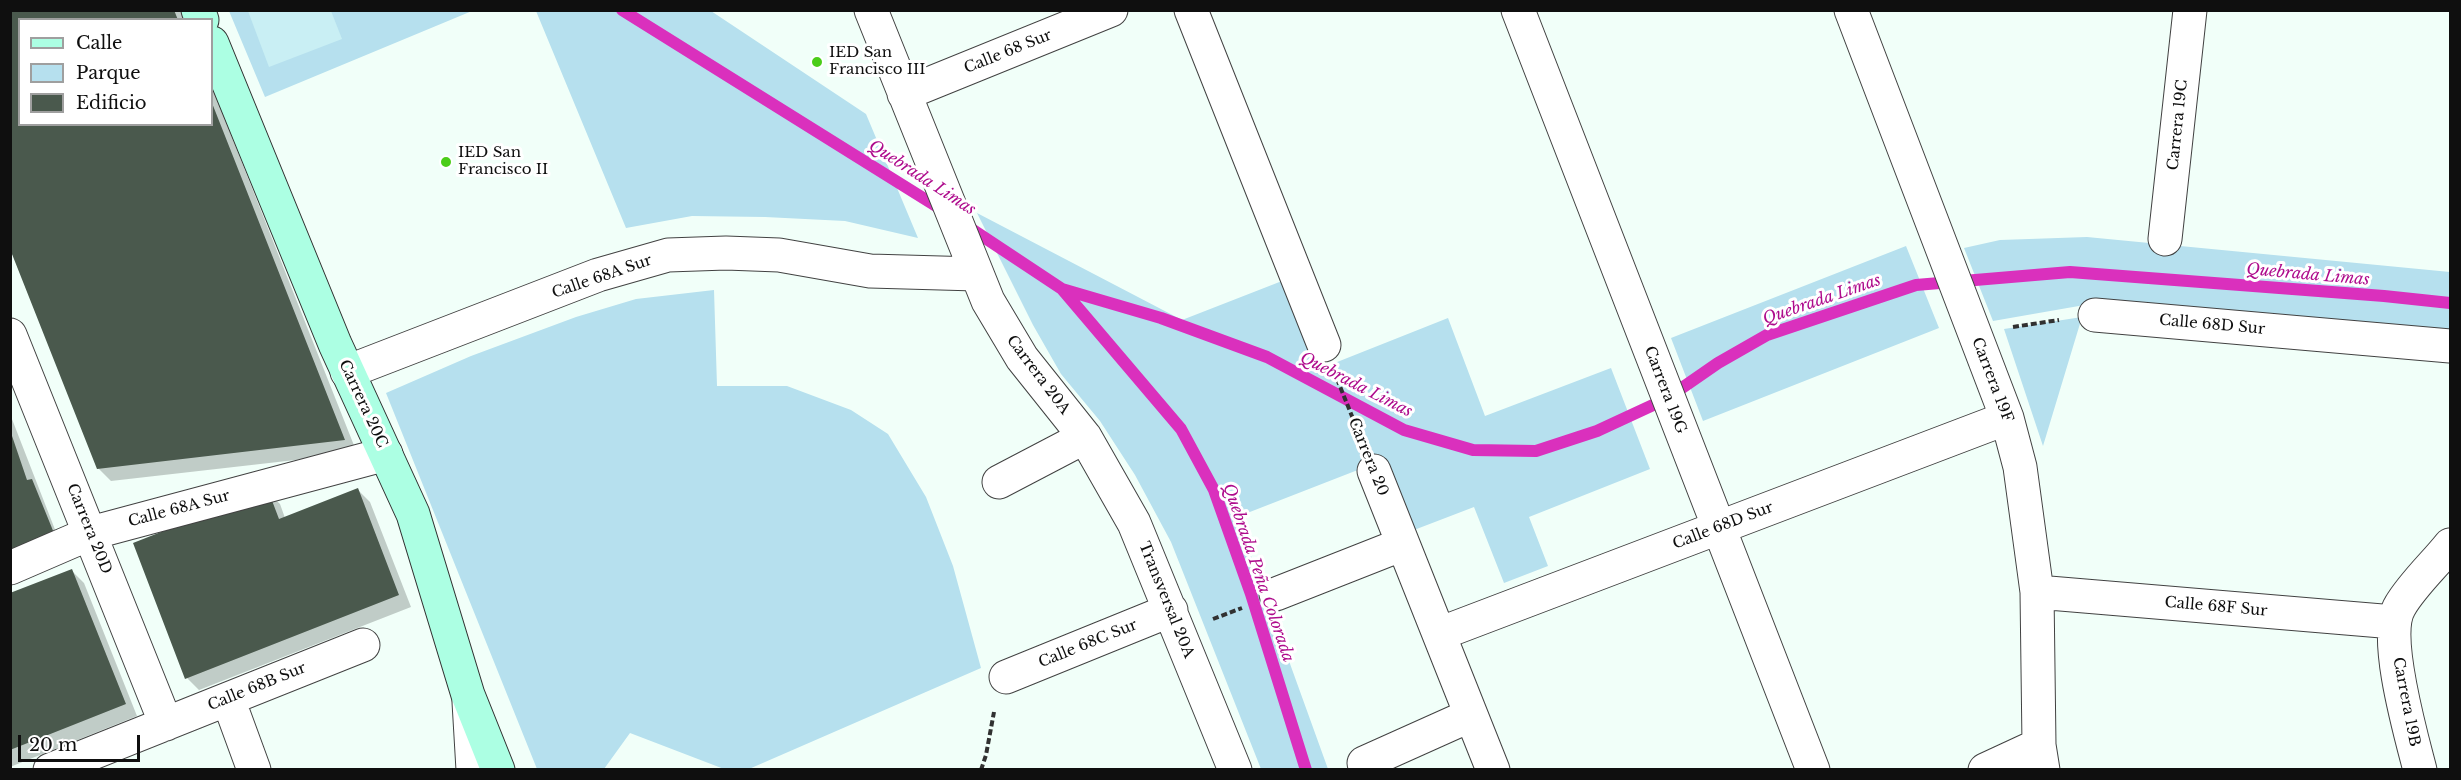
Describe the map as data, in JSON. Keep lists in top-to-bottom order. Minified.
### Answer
{"streets":{"street":["Calle 68 Sur","Carrera 19C","Calle 68A Sur","Calle 68D Sur","Carrera 20A","Carrera 19F","Carrera 19G","Carrera 20C","Carrera 20","Carrera 20D","Transversal 20A","Calle 68F Sur","Calle 68C Sur","Calle 68B Sur","Carrera 19B"]},"crossings":[["Calle 68 Sur","Carrera 20A"],["Calle 68A Sur","Carrera 20A"],["Calle 68A Sur","Carrera 20C"],["Calle 68A Sur","Carrera 20D"],["Calle 68D Sur","Carrera 19F"],["Calle 68D Sur","Carrera 19G"],["Calle 68D Sur","Carrera 20"],["Carrera 20A","Transversal 20A"],["Carrera 19F","Calle 68F Sur"],["Carrera 20D","Calle 68B Sur"],["Transversal 20A","Calle 68C Sur"],["Calle 68F Sur","Carrera 19B"]],"water":["Quebrada Limas","Quebrada Peña Colorada"],"places":["IED San Francisco III","IED San Francisco II"],"legend":["Calle","Parque","Edificio"],"scale_bar":"20 m"}
